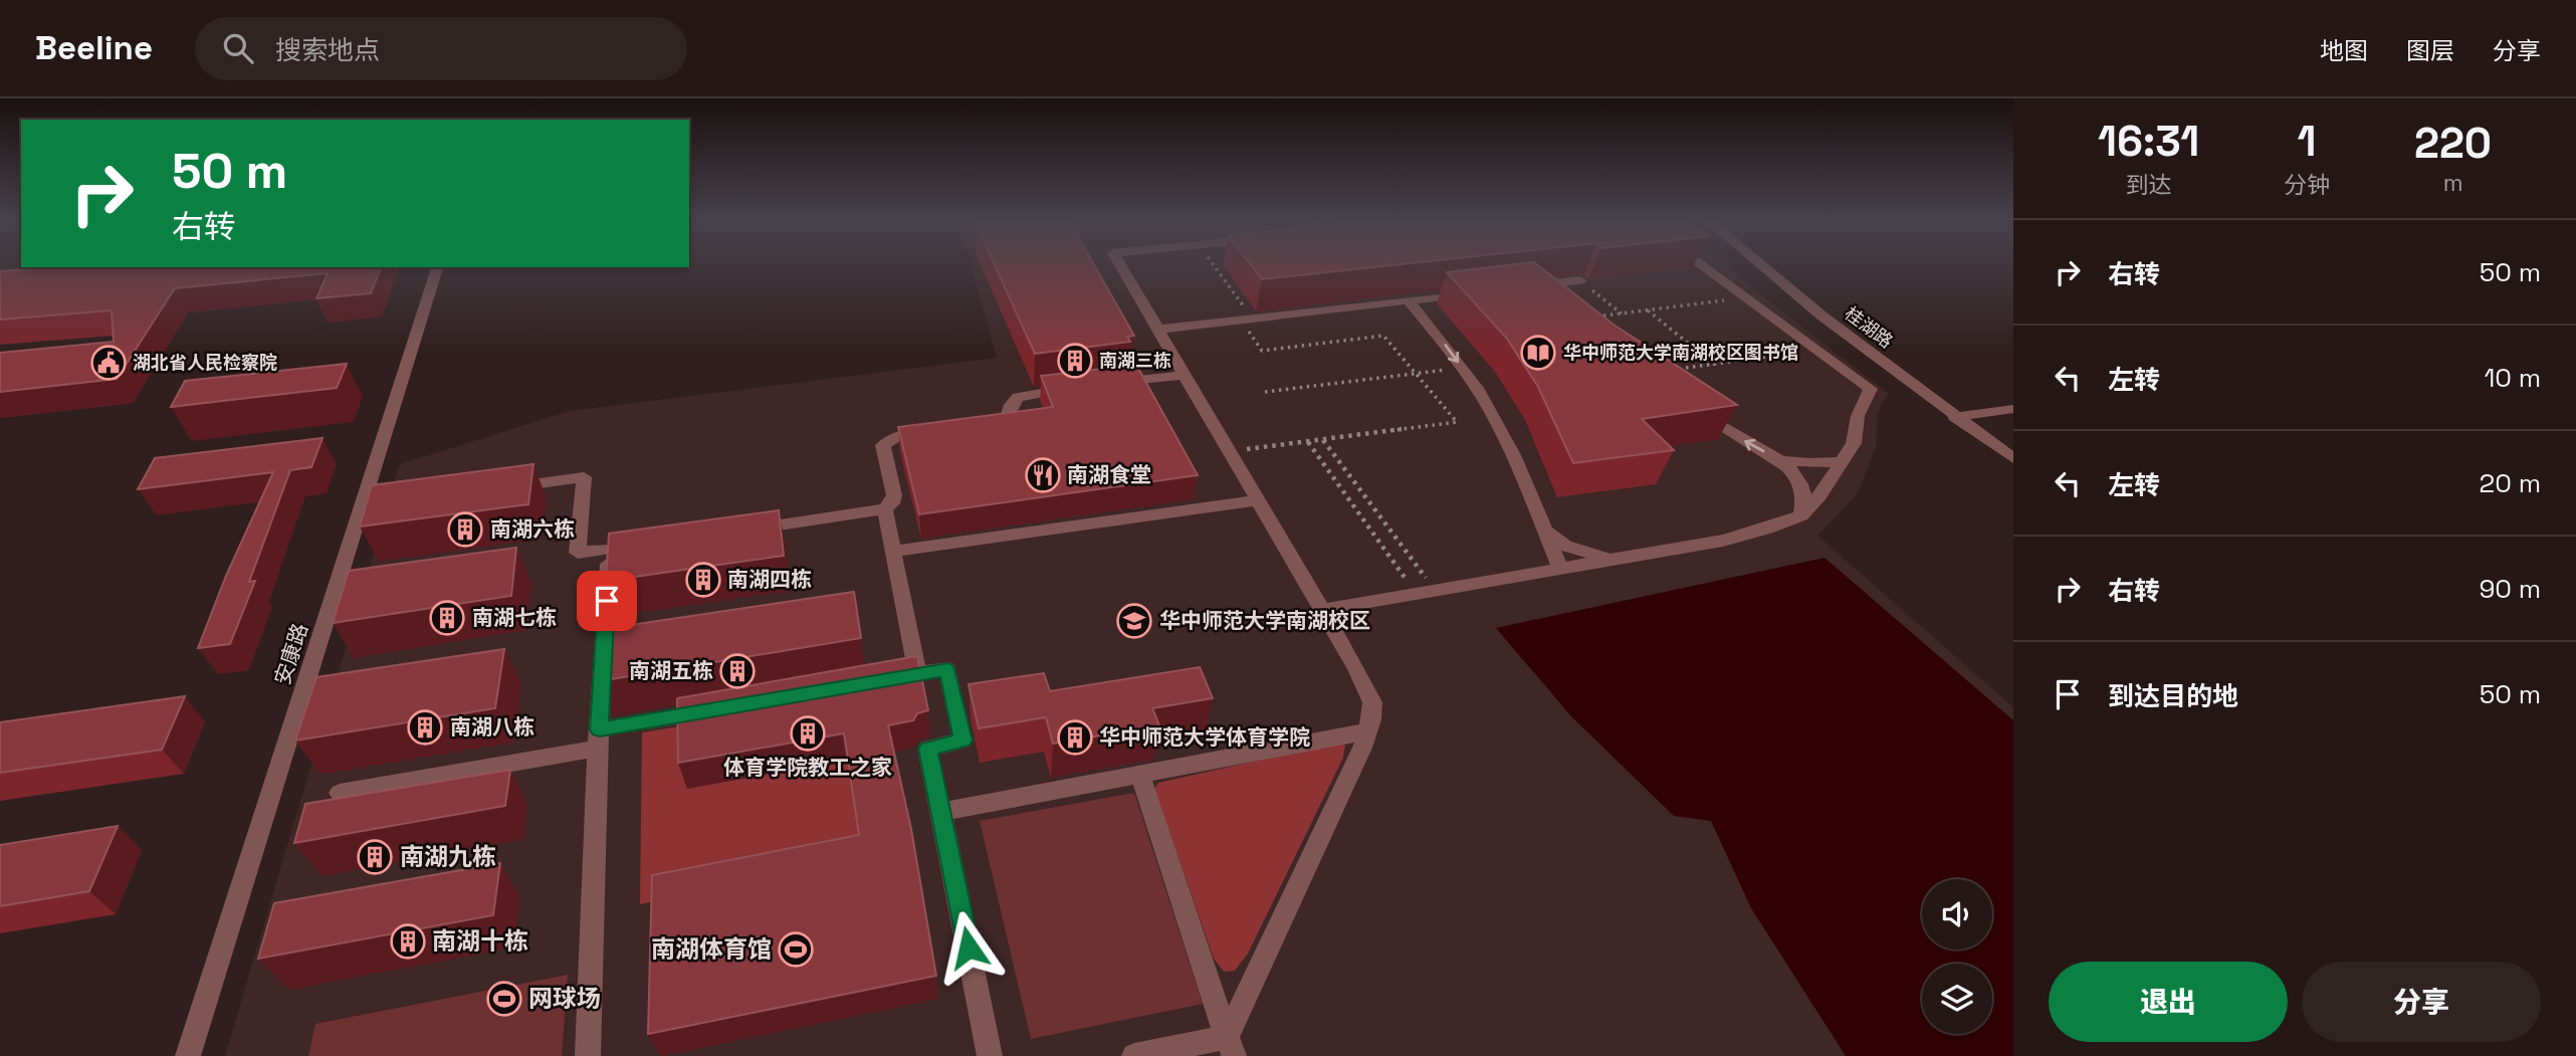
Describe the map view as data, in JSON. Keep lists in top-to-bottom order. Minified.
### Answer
{"streets":{"street":["桂湖路","安康路"]},"places":{"library":["华中师范大学南湖校区图书馆"],"building":["南湖三栋","南湖六栋","南湖四栋","南湖七栋","南湖五栋","南湖八栋","体育学院教工之家","华中师范大学体育学院","南湖九栋","南湖十栋"],"public building":["湖北省人民检察院"],"restaurant":["南湖食堂"],"school or university":["华中师范大学南湖校区"],"sports":["南湖体育馆","网球场"]},"page":{"header":"Beeline","search":"搜索地点","nav":["地图","图层","分享"],"eta":["16:31","到达","1","分钟","220","m"],"turn":["50 m","右转"],"list":[{"name":"右转","value":"50 m"},{"name":"左转","value":"10 m"},{"name":"左转","value":"20 m"},{"name":"右转","value":"90 m"},{"name":"到达目的地","value":"50 m"}],"buttons":["退出","分享"]}}
